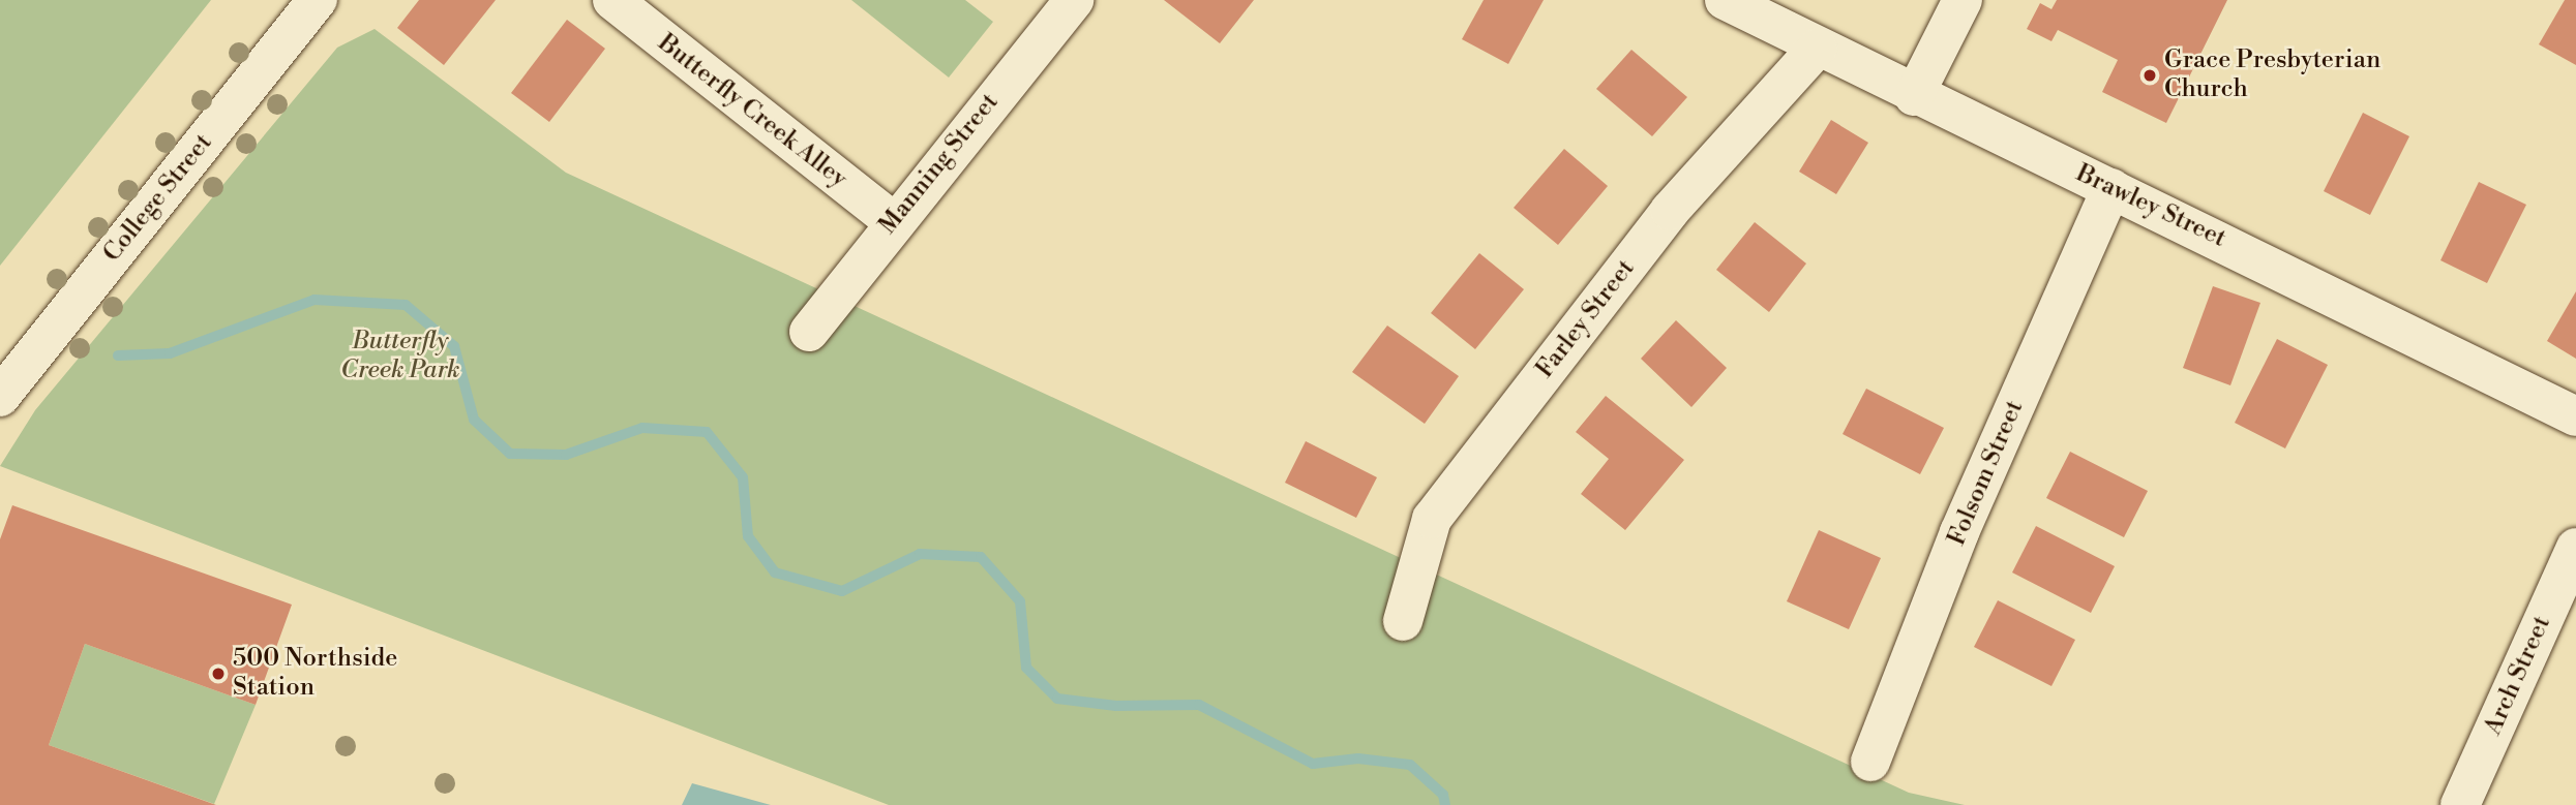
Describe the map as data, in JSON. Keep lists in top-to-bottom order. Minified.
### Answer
{"streets":{"street":["Butterfly Creek Alley","Manning Street","College Street","Brawley Street","Farley Street","Folsom Street","Arch Street"]},"crossings":[["Butterfly Creek Alley","Manning Street"],["Brawley Street","Farley Street"],["Brawley Street","Folsom Street"]],"parks":["Butterfly Creek Park"],"places":["Grace Presbyterian Church","500 Northside Station"]}
